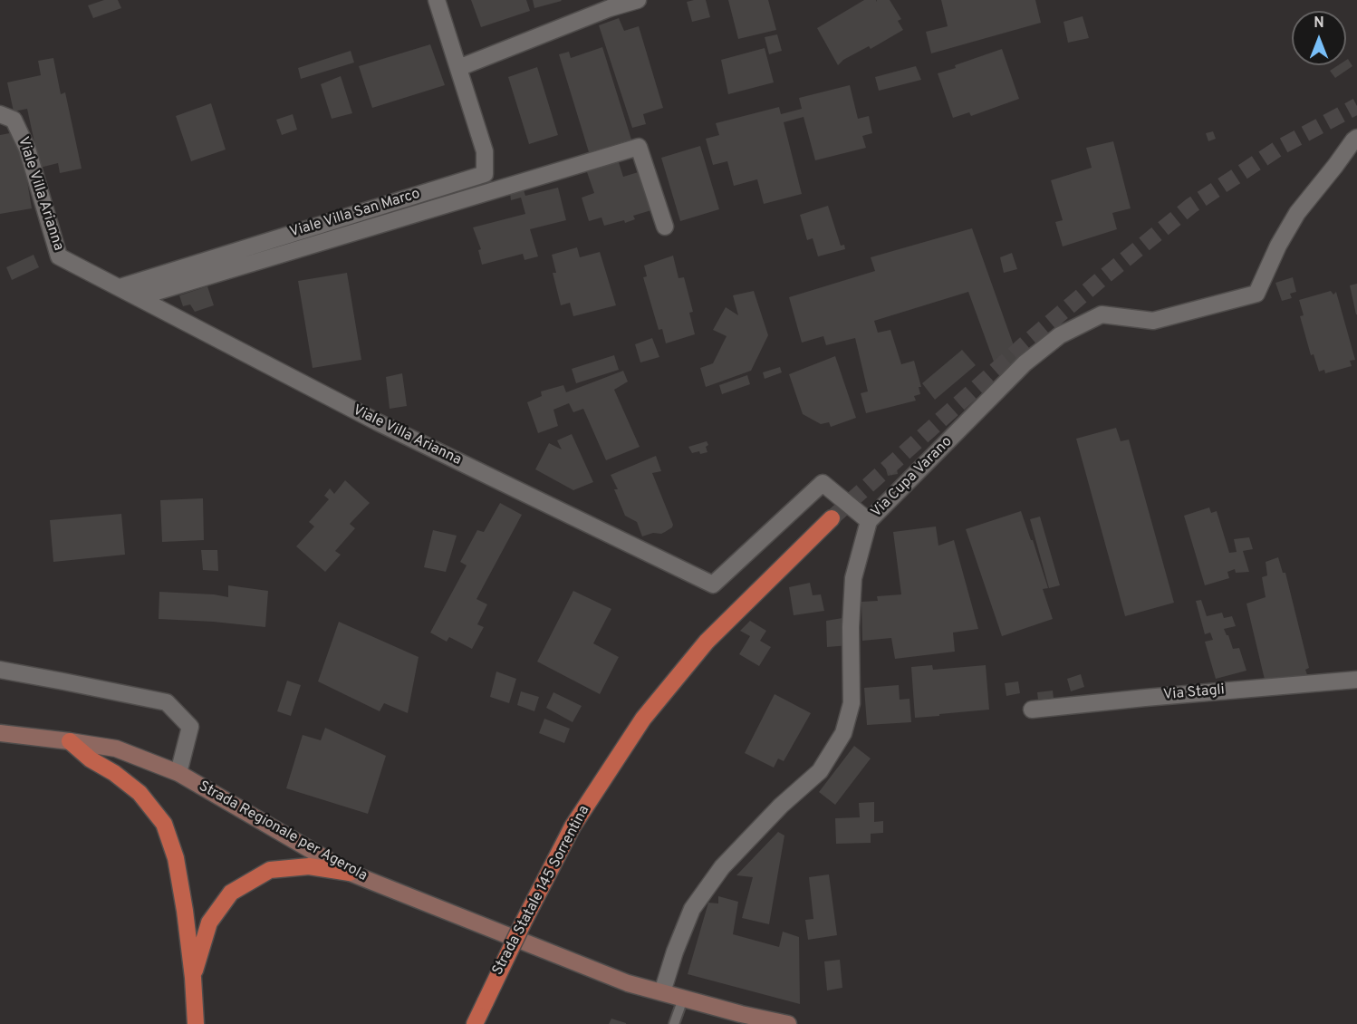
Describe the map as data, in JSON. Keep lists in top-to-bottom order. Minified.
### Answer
{"streets":{"highway":["Strada Statale 145 Sorrentina"],"main road":["Strada Regionale per Agerola"],"street":["Viale Villa Arianna","Viale Villa San Marco","Via Cupa Varano","Via Stagli"]},"crossings":[["Viale Villa Arianna","Viale Villa San Marco"],["Viale Villa Arianna","Via Cupa Varano"],["Via Cupa Varano","Strada Regionale per Agerola"]],"north":"top"}
